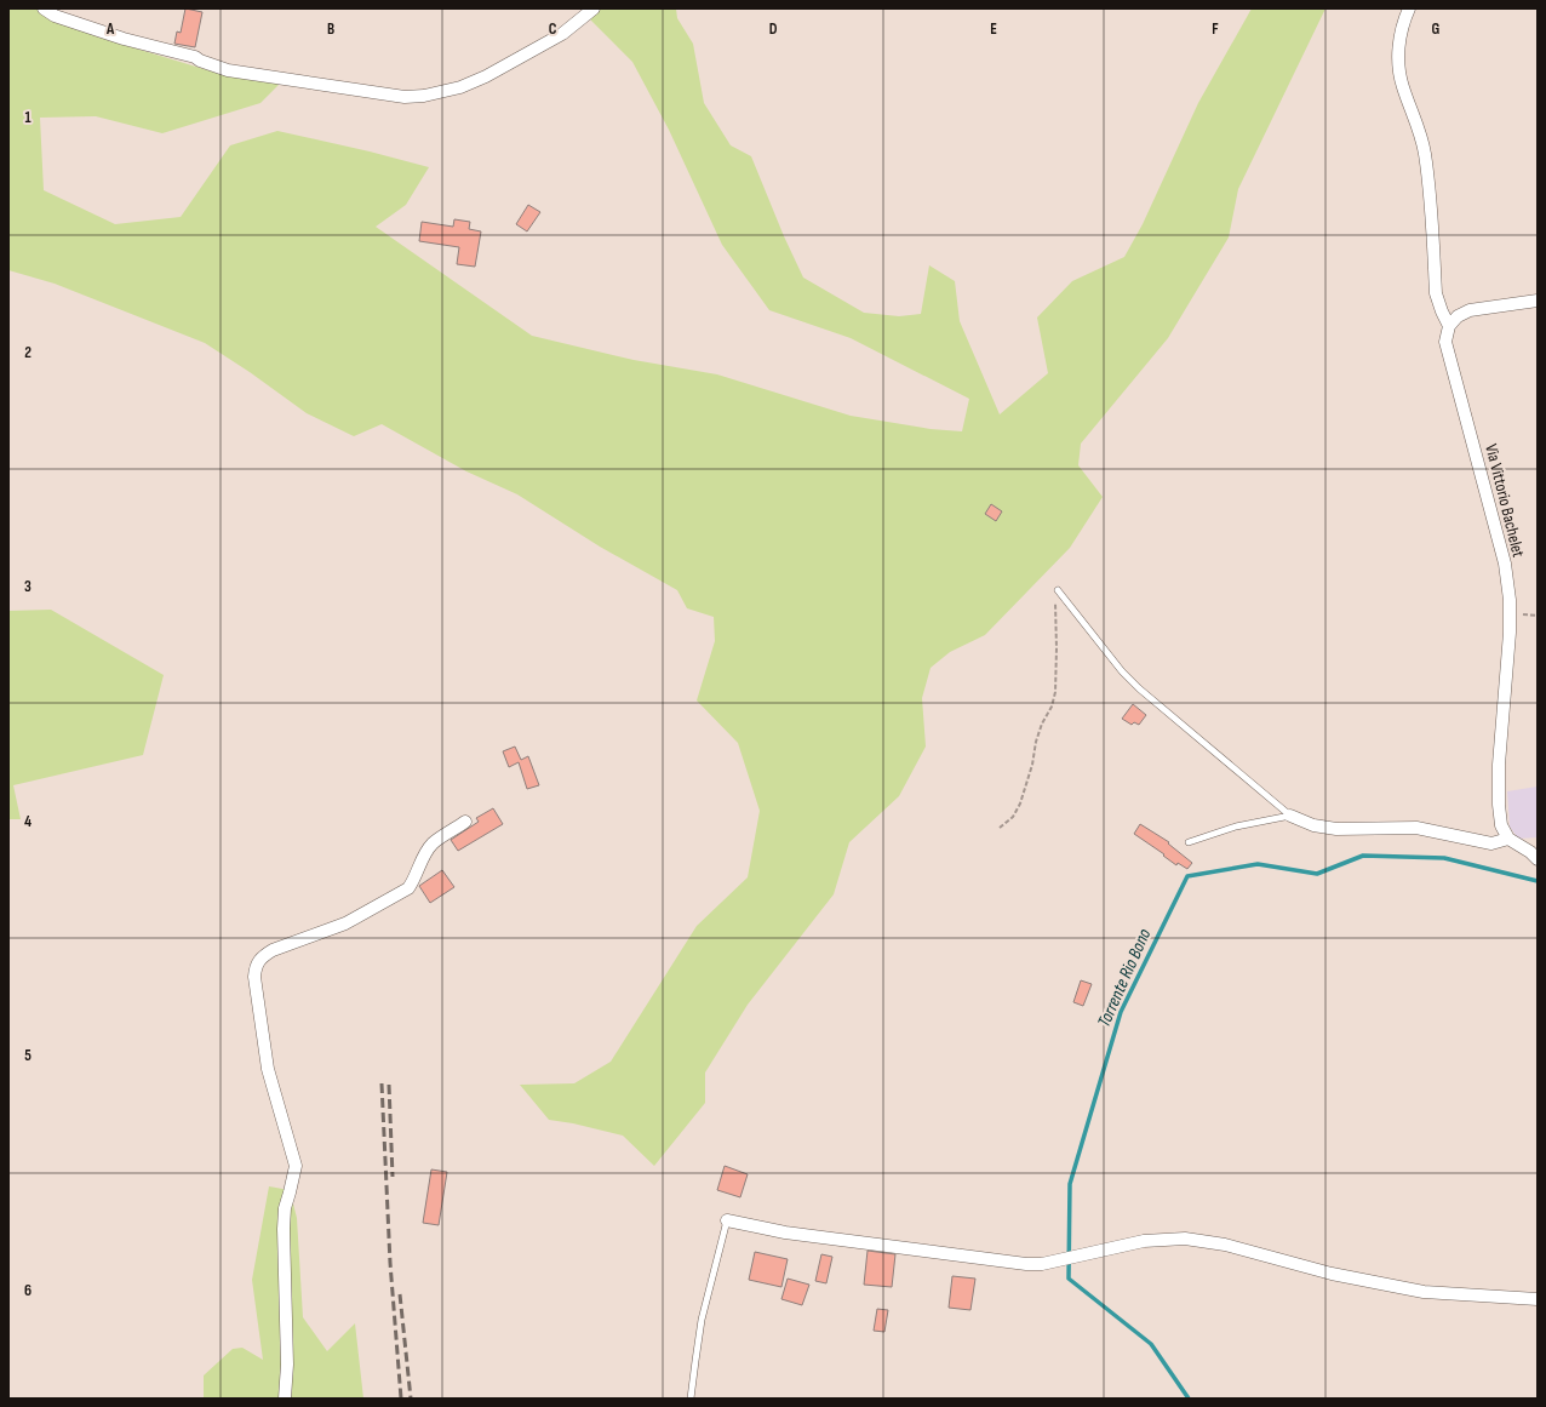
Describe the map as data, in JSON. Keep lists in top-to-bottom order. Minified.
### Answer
{"streets":{"street":["Via Vittorio Bachelet"]},"water":["Torrente Rio Bono"],"grid":{"columns":["A","B","C","D","E","F","G"],"rows":["1","2","3","4","5","6"]}}
